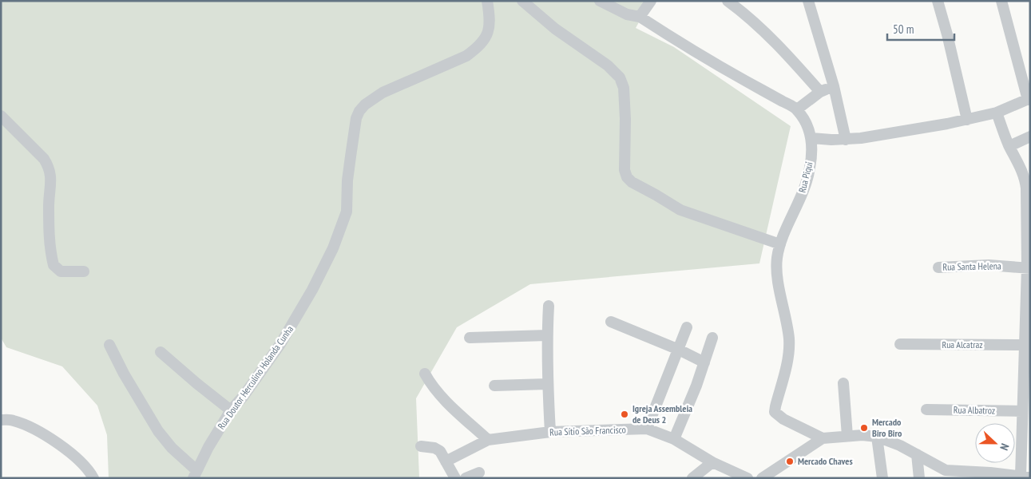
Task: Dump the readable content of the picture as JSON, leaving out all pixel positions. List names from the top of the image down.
{
  "streets": {
    "street": [
      "Rua Piqui",
      "Rua Santa Helena",
      "Rua Alcatraz",
      "Rua Doutor Herculino Holanda Cunha",
      "Rua Albatroz",
      "Rua Sítio São Francisco"
    ]
  },
  "places": ["Igreja Assembleia de Deus 2", "Mercado Biro Biro", "Mercado Chaves"],
  "scale_bar": "50 m",
  "north": "right"
}
